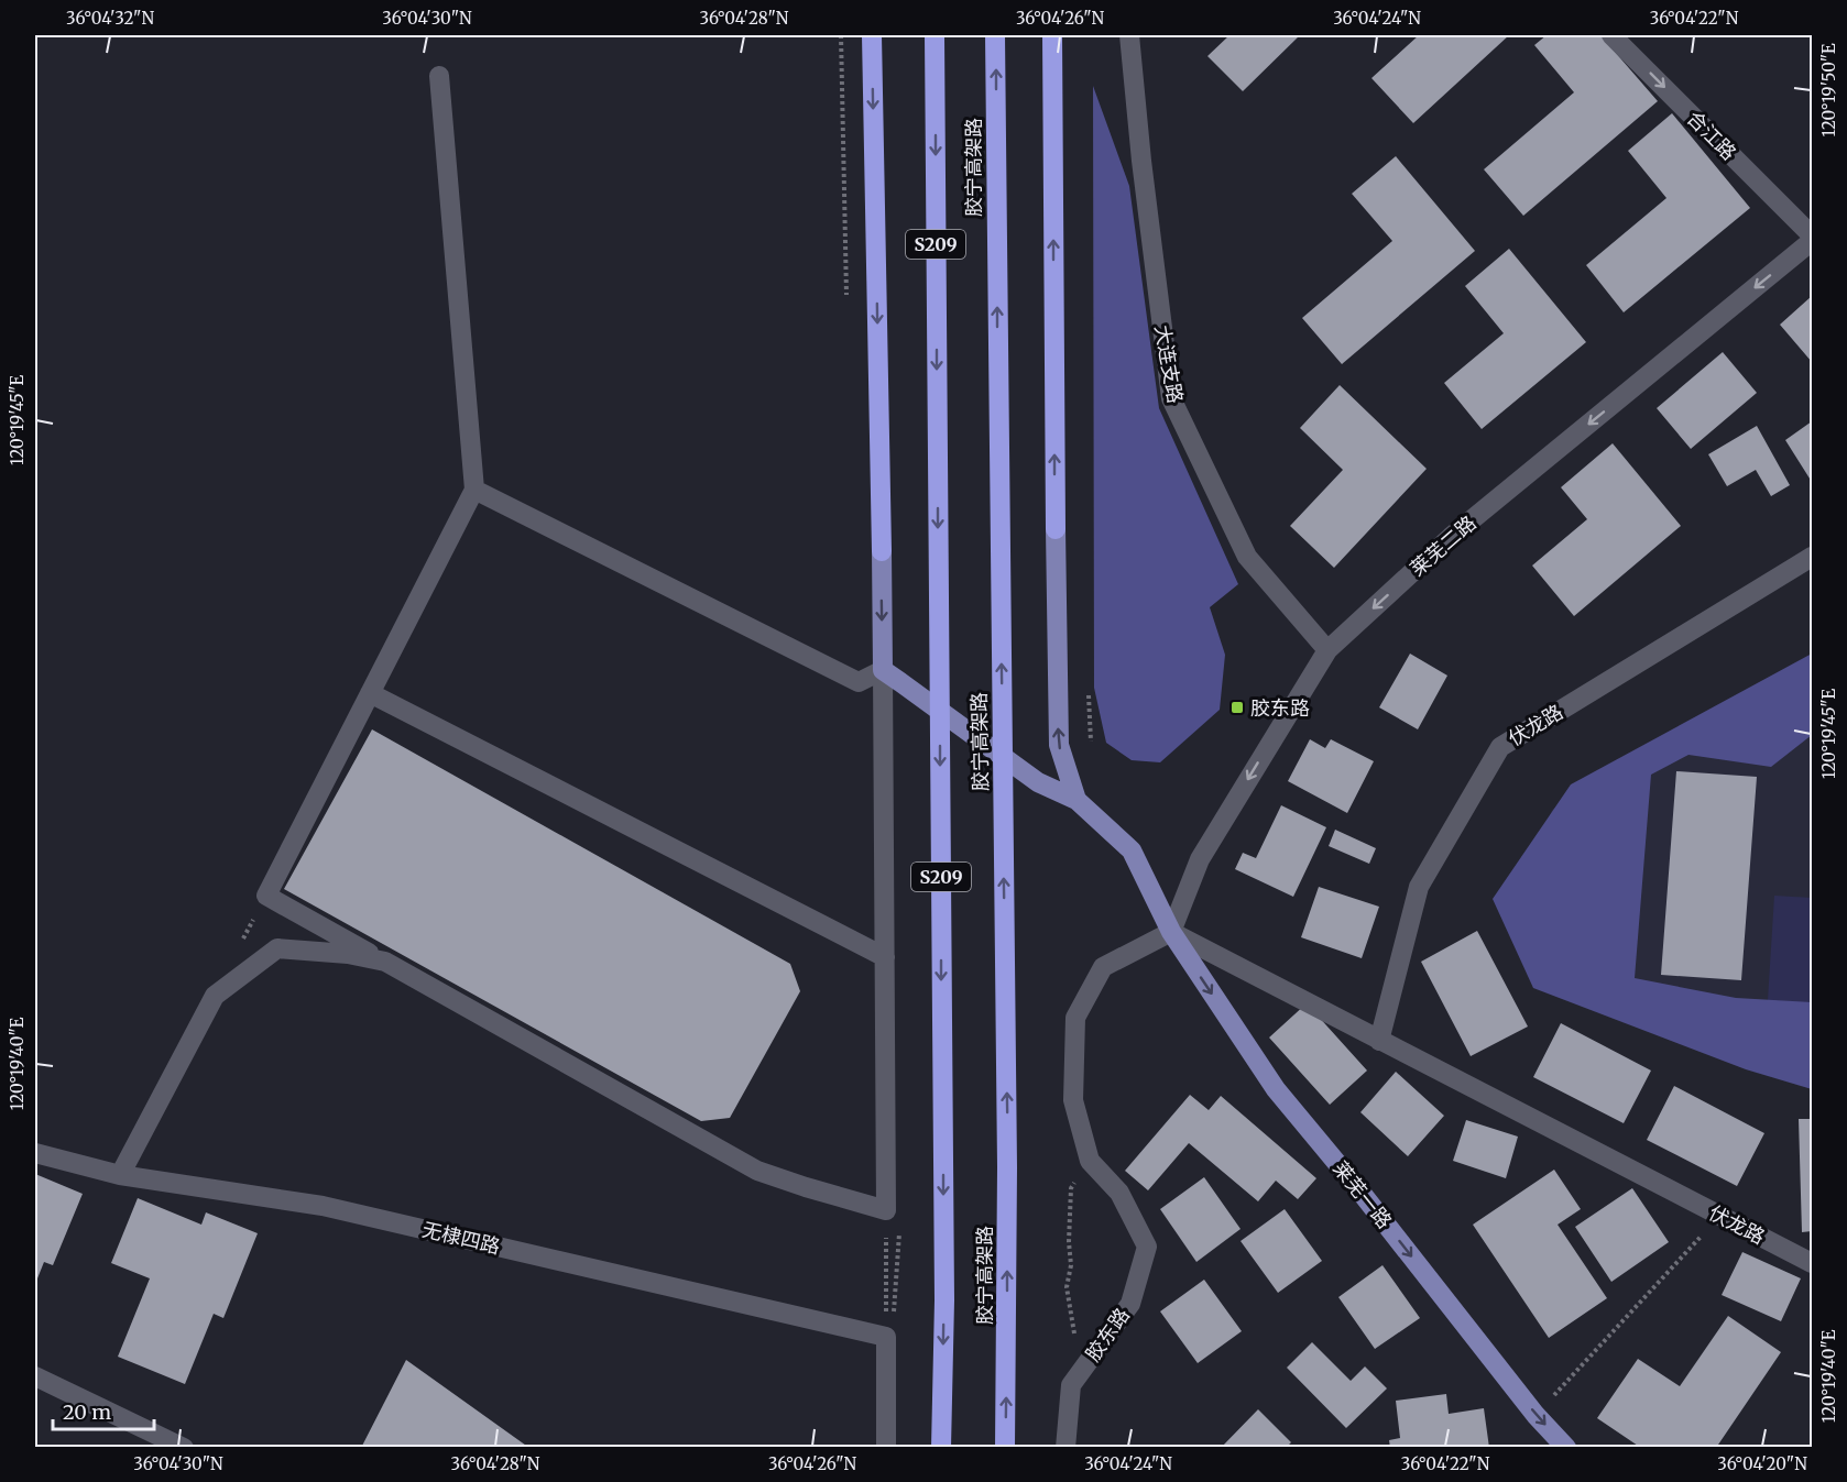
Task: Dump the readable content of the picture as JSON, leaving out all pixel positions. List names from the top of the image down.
{
  "streets": {
    "highway": ["胶宁高架路", "S209"],
    "main road": ["莱芜一路"],
    "street": [
      "合江路",
      "大连支路",
      "莱芜二路",
      "伏龙路",
      "无棣四路",
      "胶东路"
    ]
  },
  "crossings": [
    ["大连支路", "莱芜二路"],
    ["莱芜二路", "伏龙路"],
    ["莱芜二路", "莱芜一路"],
    ["莱芜二路", "胶东路"],
    ["伏龙路", "莱芜一路"],
    ["伏龙路", "胶东路"],
    ["莱芜一路", "胶东路"]
  ],
  "one_way": ["合江路", "莱芜二路", "莱芜一路"],
  "places": {
    "transit": ["胶东路"]
  },
  "scale_bar": "20 m",
  "coordinates": [
    "36°04'32\"N",
    "36°04'30\"N",
    "36°04'28\"N",
    "36°04'26\"N",
    "36°04'24\"N",
    "36°04'22\"N",
    "120°19'50\"E",
    "120°19'45\"E",
    "120°19'40\"E",
    "36°04'20\"N"
  ]
}
